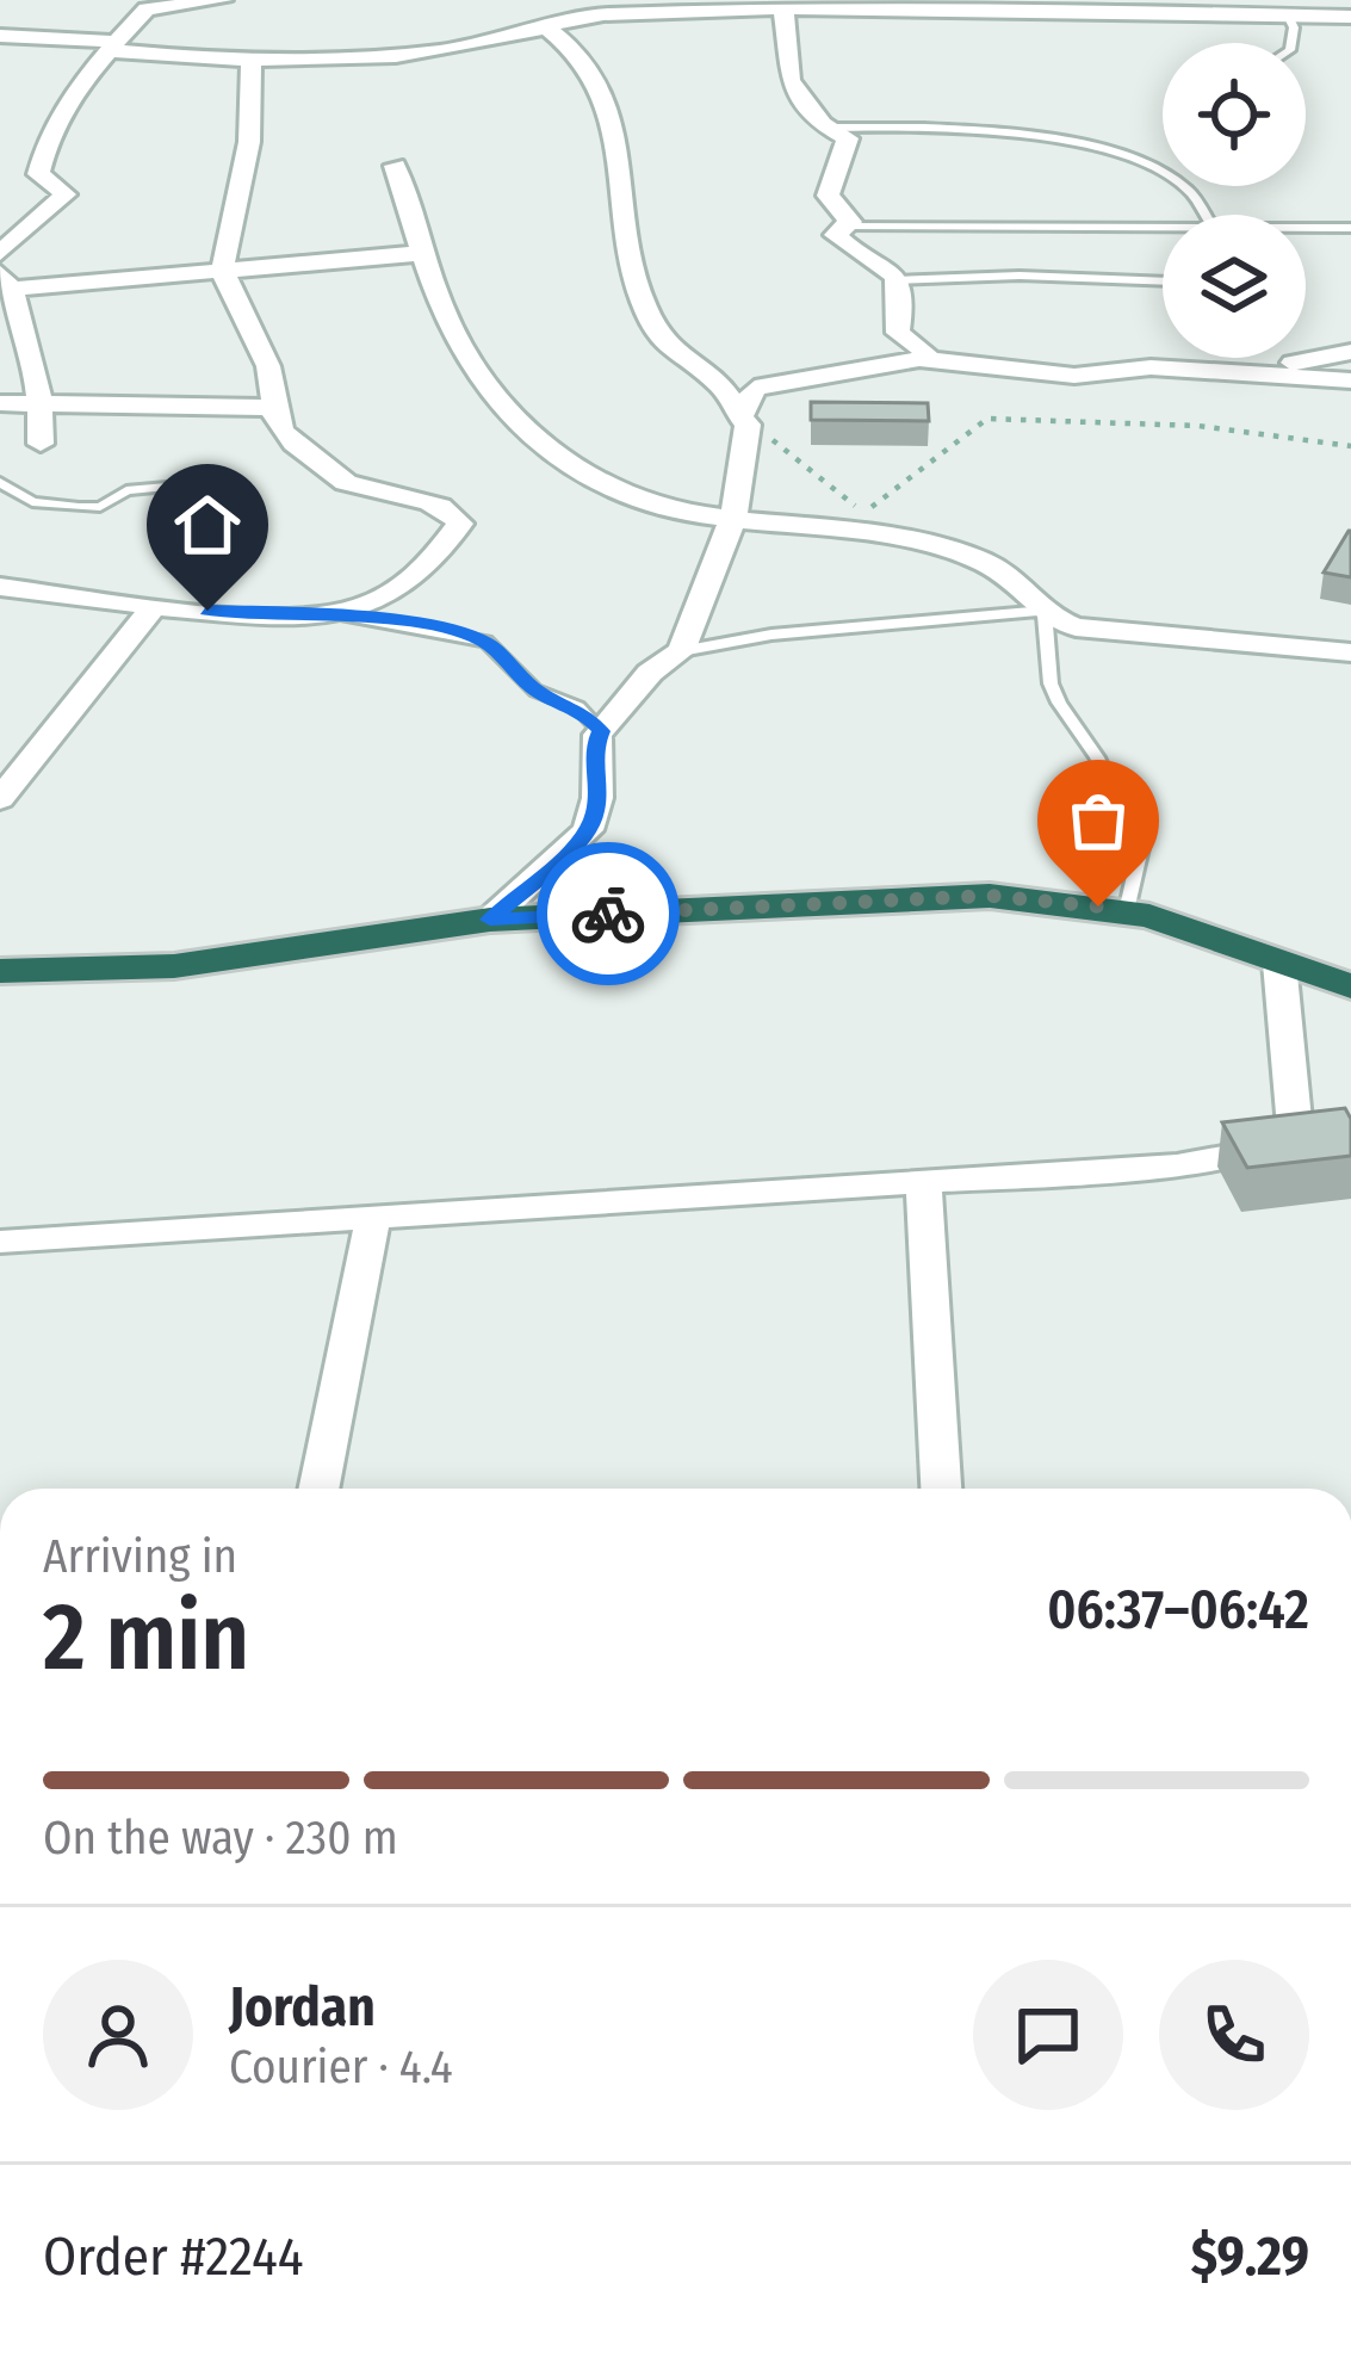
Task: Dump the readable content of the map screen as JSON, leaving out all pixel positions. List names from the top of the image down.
{
  "page": {
    "heading": ["2 min", "Arriving in", "06:37–06:42"],
    "panel": [
      "Jordan",
      "Courier · 4.4",
      "Order #2244",
      "$9.29"
    ],
    "bar": "On the way · 230 m"
  }
}
